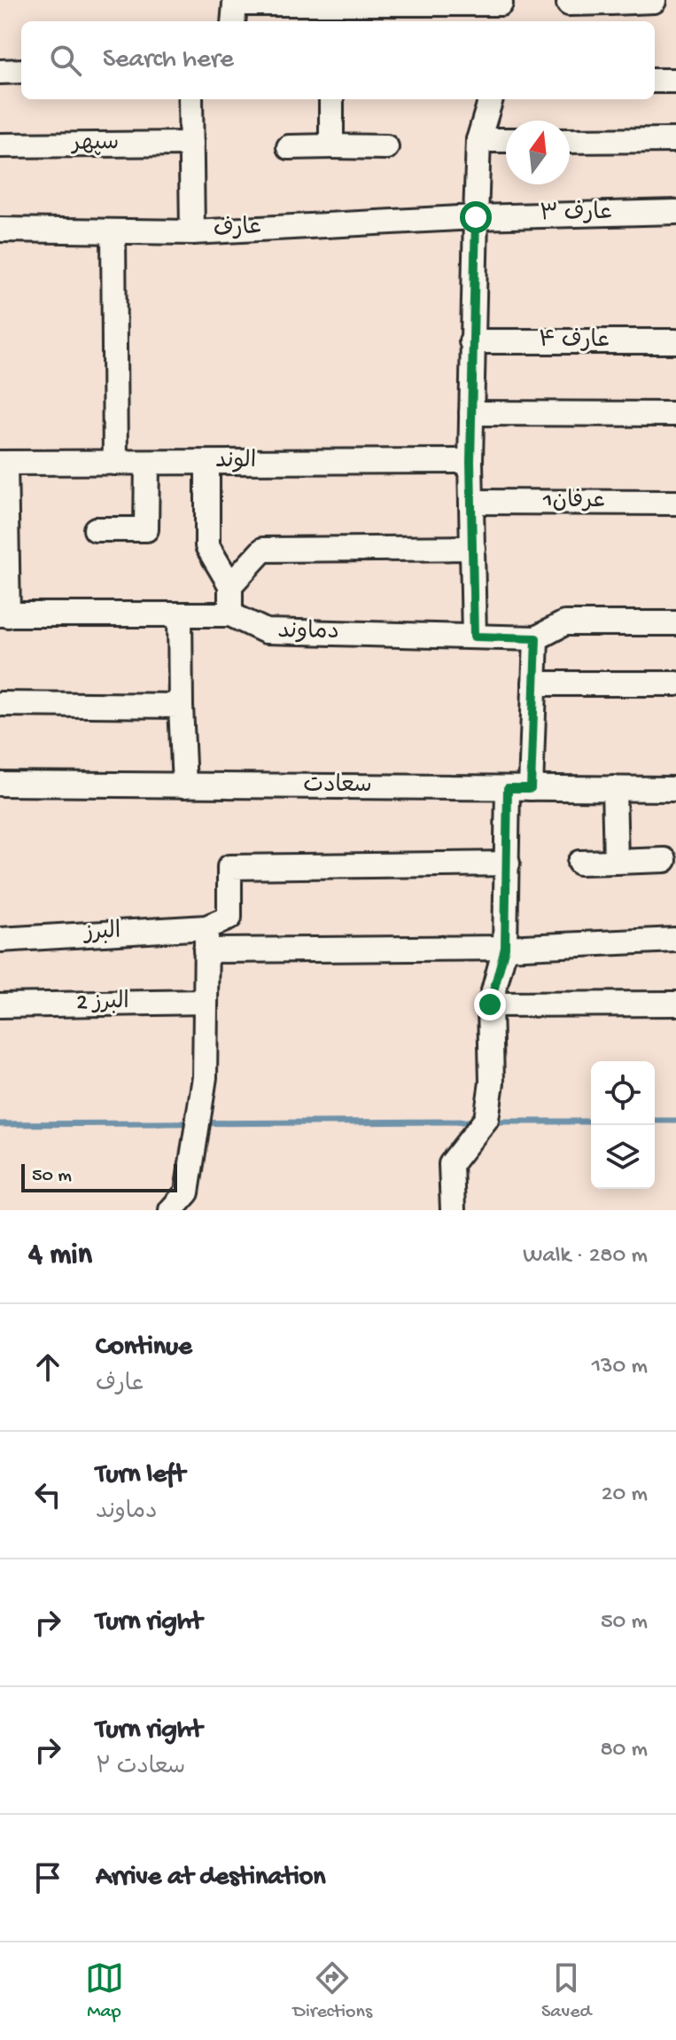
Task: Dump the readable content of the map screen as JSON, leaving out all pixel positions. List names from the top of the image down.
{
  "streets": {
    "street": [
      "سپهر",
      "عارف ۳",
      "عارف",
      "عارف ۴",
      "الوند",
      "عرفان1",
      "دماوند",
      "سعادت",
      "البرز",
      "البرز 2"
    ]
  },
  "crossings": [
    ["عارف ۳", "عارف"]
  ],
  "scale_bar": "50 m",
  "north": "top",
  "page": {
    "search": "Search here",
    "scale": "50 m",
    "heading": ["4 min", "Walk · 280 m"],
    "list": [
      ["Continue", "عارف", "130 m"],
      ["Turn left", "دماوند", "20 m"],
      ["Turn right", "50 m"],
      ["Turn right", "سعادت ۲", "80 m"],
      "Arrive at destination"
    ],
    "nav": ["Map", "Directions", "Saved"]
  }
}
